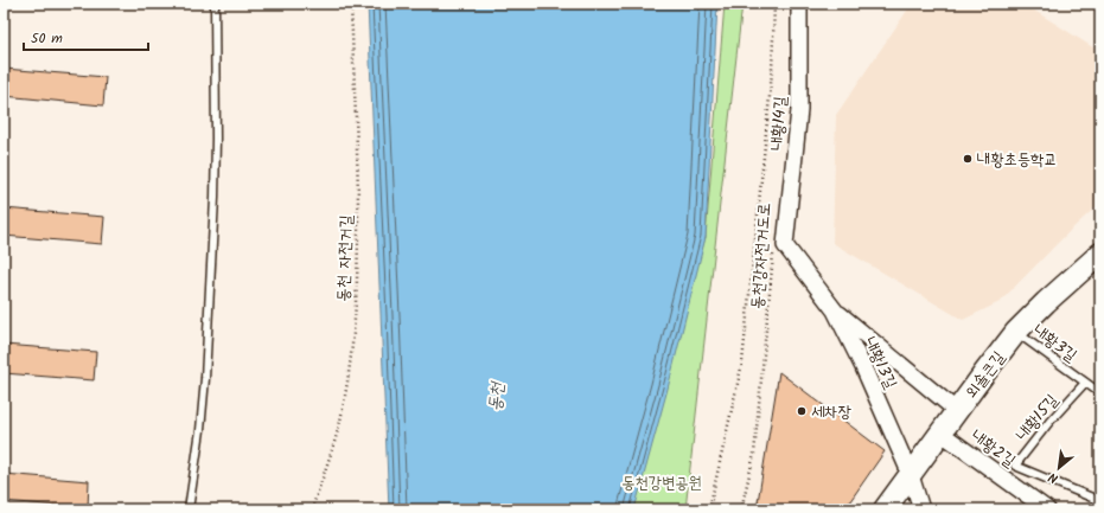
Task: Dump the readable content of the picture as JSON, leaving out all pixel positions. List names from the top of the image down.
{
  "streets": {
    "street": [
      "내황14길",
      "내황13길",
      "외솔큰길",
      "내황2길"
    ],
    "lane": ["내황3길", "내황15길"],
    "path": ["동천강자전거도로", "동천 자전거길"]
  },
  "crossings": [
    ["내황14길", "동천강자전거도로"],
    ["내황14길", "내황13길"],
    ["동천강자전거도로", "내황13길"],
    ["내황3길", "외솔큰길"],
    ["내황3길", "내황15길"],
    ["내황13길", "외솔큰길"],
    ["외솔큰길", "내황2길"]
  ],
  "water": ["동천"],
  "parks": ["동천강변공원"],
  "places": ["내황초등학교", "세차장"],
  "scale_bar": "50 m",
  "north": "bottom left"
}
